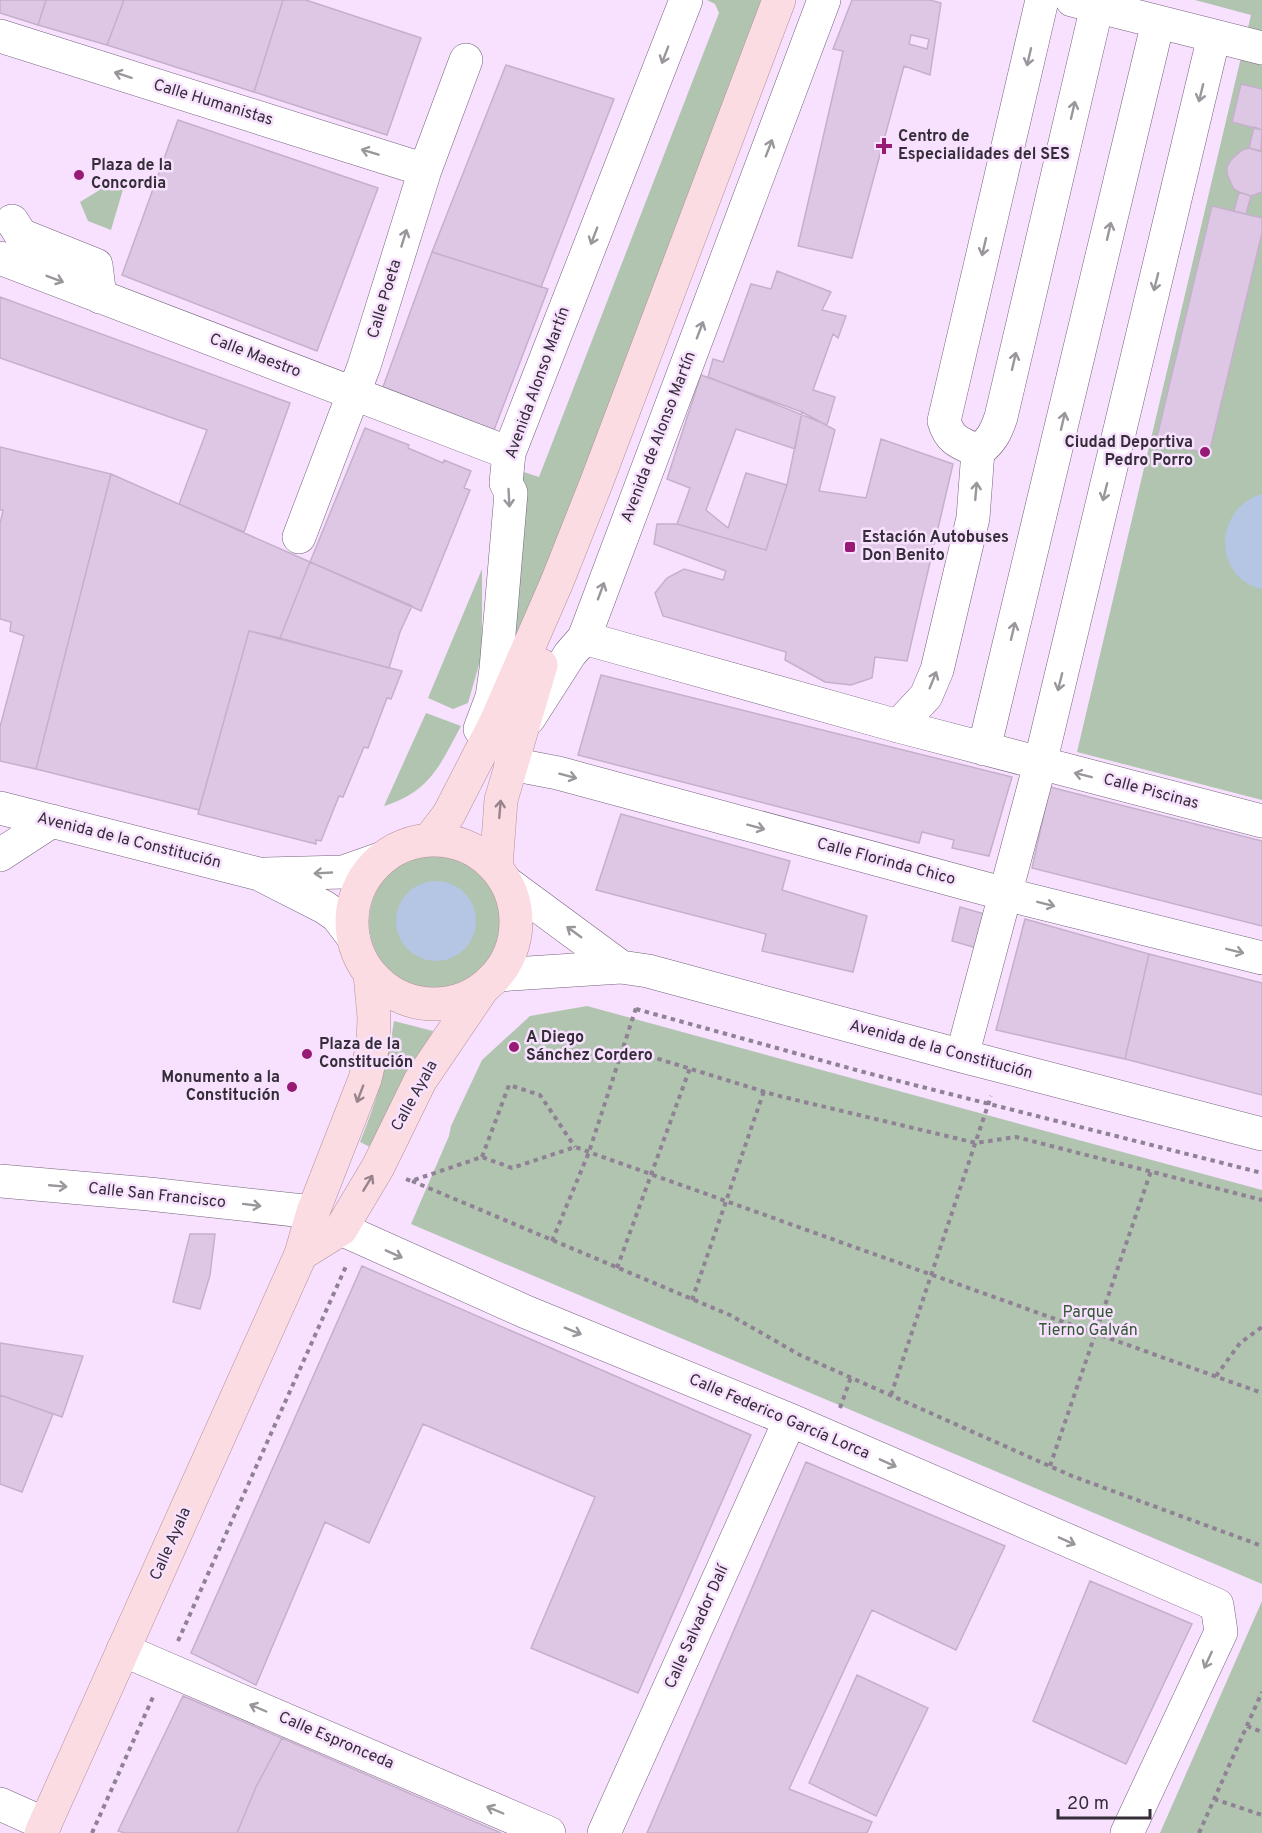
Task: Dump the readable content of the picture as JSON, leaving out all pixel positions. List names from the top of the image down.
{
  "streets": {
    "main road": ["Avenida de Alonso Martín", "Calle Ayala"],
    "street": [
      "Calle Humanistas",
      "Calle Poeta",
      "Calle Maestro",
      "Avenida Alonso Martín",
      "Calle Piscinas",
      "Avenida de la Constitución",
      "Calle Florinda Chico",
      "Calle San Francisco",
      "Calle Federico García Lorca",
      "Calle Salvador Dalí",
      "Calle Espronceda"
    ]
  },
  "crossings": [
    ["Calle Humanistas", "Calle Poeta"],
    ["Calle Poeta", "Calle Maestro"],
    ["Calle Maestro", "Avenida Alonso Martín"],
    ["Avenida Alonso Martín", "Avenida de Alonso Martín"],
    ["Avenida Alonso Martín", "Avenida de la Constitución"],
    ["Avenida Alonso Martín", "Calle Ayala"],
    ["Avenida de Alonso Martín", "Calle Piscinas"],
    ["Avenida de Alonso Martín", "Avenida de la Constitución"],
    ["Avenida de Alonso Martín", "Calle Florinda Chico"],
    ["Avenida de Alonso Martín", "Calle Ayala"],
    ["Avenida de la Constitución", "Calle Ayala"],
    ["Calle Ayala", "Calle San Francisco"],
    ["Calle Ayala", "Calle Federico García Lorca"],
    ["Calle Ayala", "Calle Espronceda"],
    ["Calle Federico García Lorca", "Calle Salvador Dalí"]
  ],
  "one_way": [
    "Calle Humanistas",
    "Calle Poeta",
    "Avenida Alonso Martín",
    "Calle San Francisco",
    "Calle Federico García Lorca",
    "Calle Espronceda"
  ],
  "parks": ["Parque Tierno Galván"],
  "places": {
    "health": ["Centro de Especialidades del SES"],
    "other": [
      "Plaza de la Concordia",
      "Ciudad Deportiva Pedro Porro",
      "A Diego Sánchez Cordero",
      "Plaza de la Constitución",
      "Monumento a la Constitución"
    ],
    "transit": ["Estación Autobuses Don Benito"]
  },
  "scale_bar": "20 m"
}
